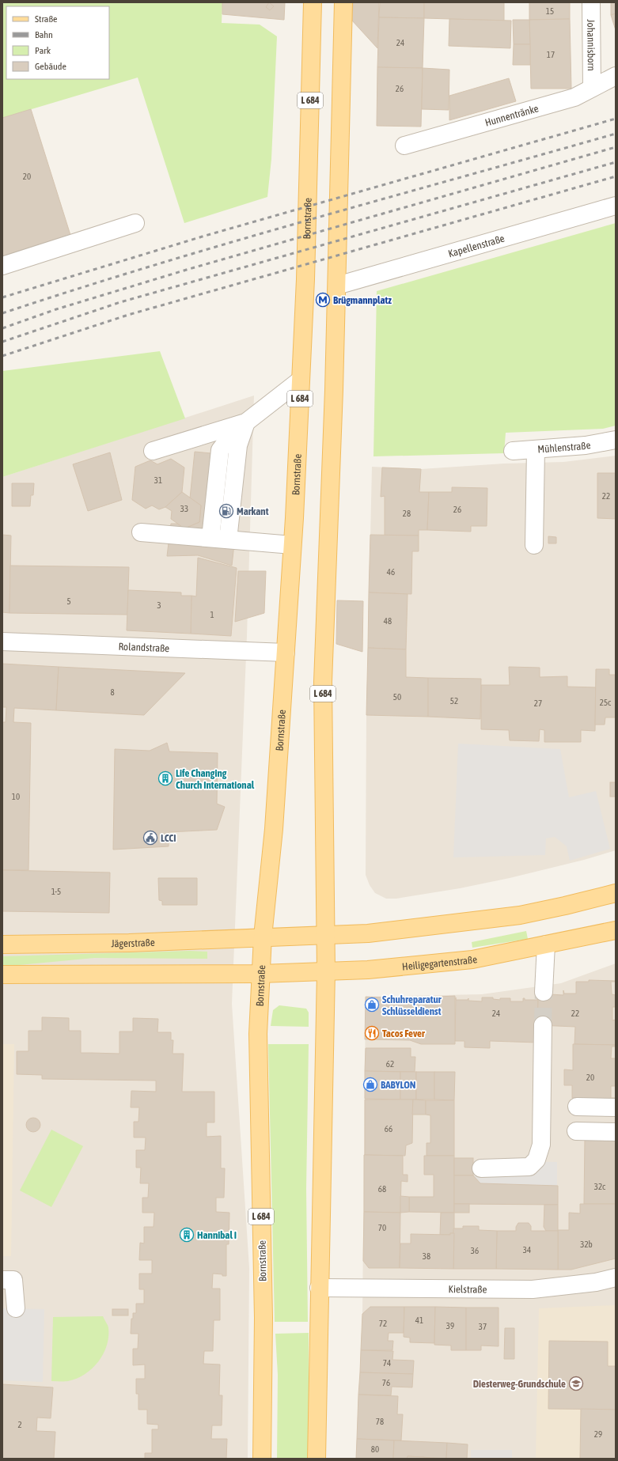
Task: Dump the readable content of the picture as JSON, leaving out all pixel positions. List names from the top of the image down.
{
  "streets": {
    "main road": [
      "L 684",
      "Bornstraße",
      "Jägerstraße",
      "Heiligegartenstraße"
    ],
    "street": [
      "Johannisborn",
      "Hunnentränke",
      "Kapellenstraße",
      "Mühlenstraße",
      "Rolandstraße",
      "Kielstraße"
    ]
  },
  "crossings": [
    ["Johannisborn", "Hunnentränke"],
    ["L 684", "Kapellenstraße"],
    ["L 684", "Heiligegartenstraße"],
    ["L 684", "Kielstraße"],
    ["Bornstraße", "Rolandstraße"],
    ["Bornstraße", "Jägerstraße"],
    ["Bornstraße", "Heiligegartenstraße"]
  ],
  "places": {
    "metro station": ["Brügmannplatz"],
    "fuel station": ["Markant"],
    "building": ["Life Changing Church International", "Hannibal I"],
    "public building": ["LCCI"],
    "shop": ["Schuhreparatur Schlüsseldienst", "BABYLON"],
    "restaurant": ["Tacos Fever"],
    "school or university": ["Diesterweg-Grundschule"]
  },
  "house_numbers": [
    "15",
    "24",
    "17",
    "26",
    "20",
    "31",
    "22",
    "33",
    "26",
    "28",
    "46",
    "5",
    "3",
    "1",
    "48",
    "8",
    "50",
    "52",
    "25c",
    "27",
    "10",
    "1-5",
    "24",
    "22",
    "62",
    "20",
    "66",
    "32c",
    "68",
    "70",
    "32b",
    "34",
    "36",
    "38",
    "41",
    "72",
    "39",
    "37",
    "74",
    "76",
    "78",
    "2",
    "29",
    "80"
  ],
  "legend": [
    "Straße",
    "Bahn",
    "Park",
    "Gebäude"
  ]
}
